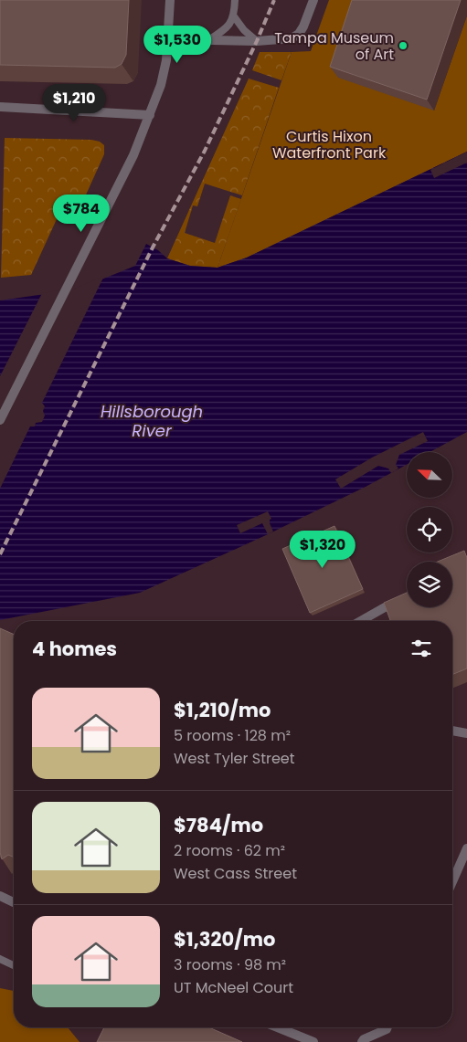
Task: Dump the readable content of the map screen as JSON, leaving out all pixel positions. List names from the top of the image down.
{
  "water": ["Hillsborough River"],
  "parks": ["Curtis Hixon Waterfront Park"],
  "places": ["Tampa Museum of Art"],
  "north": "top left",
  "page": {
    "price": [
      "$1,530",
      "$1,210",
      "$784",
      "$1,320"
    ],
    "heading": "4 homes",
    "list": [
      {
        "name": "$1,210/mo",
        "note": "5 rooms · 128 m² · West Tyler Street"
      },
      {
        "name": "$784/mo",
        "note": "2 rooms · 62 m² · West Cass Street"
      },
      {
        "name": "$1,320/mo",
        "note": "3 rooms · 98 m² · UT McNeel Court"
      }
    ]
  }
}
